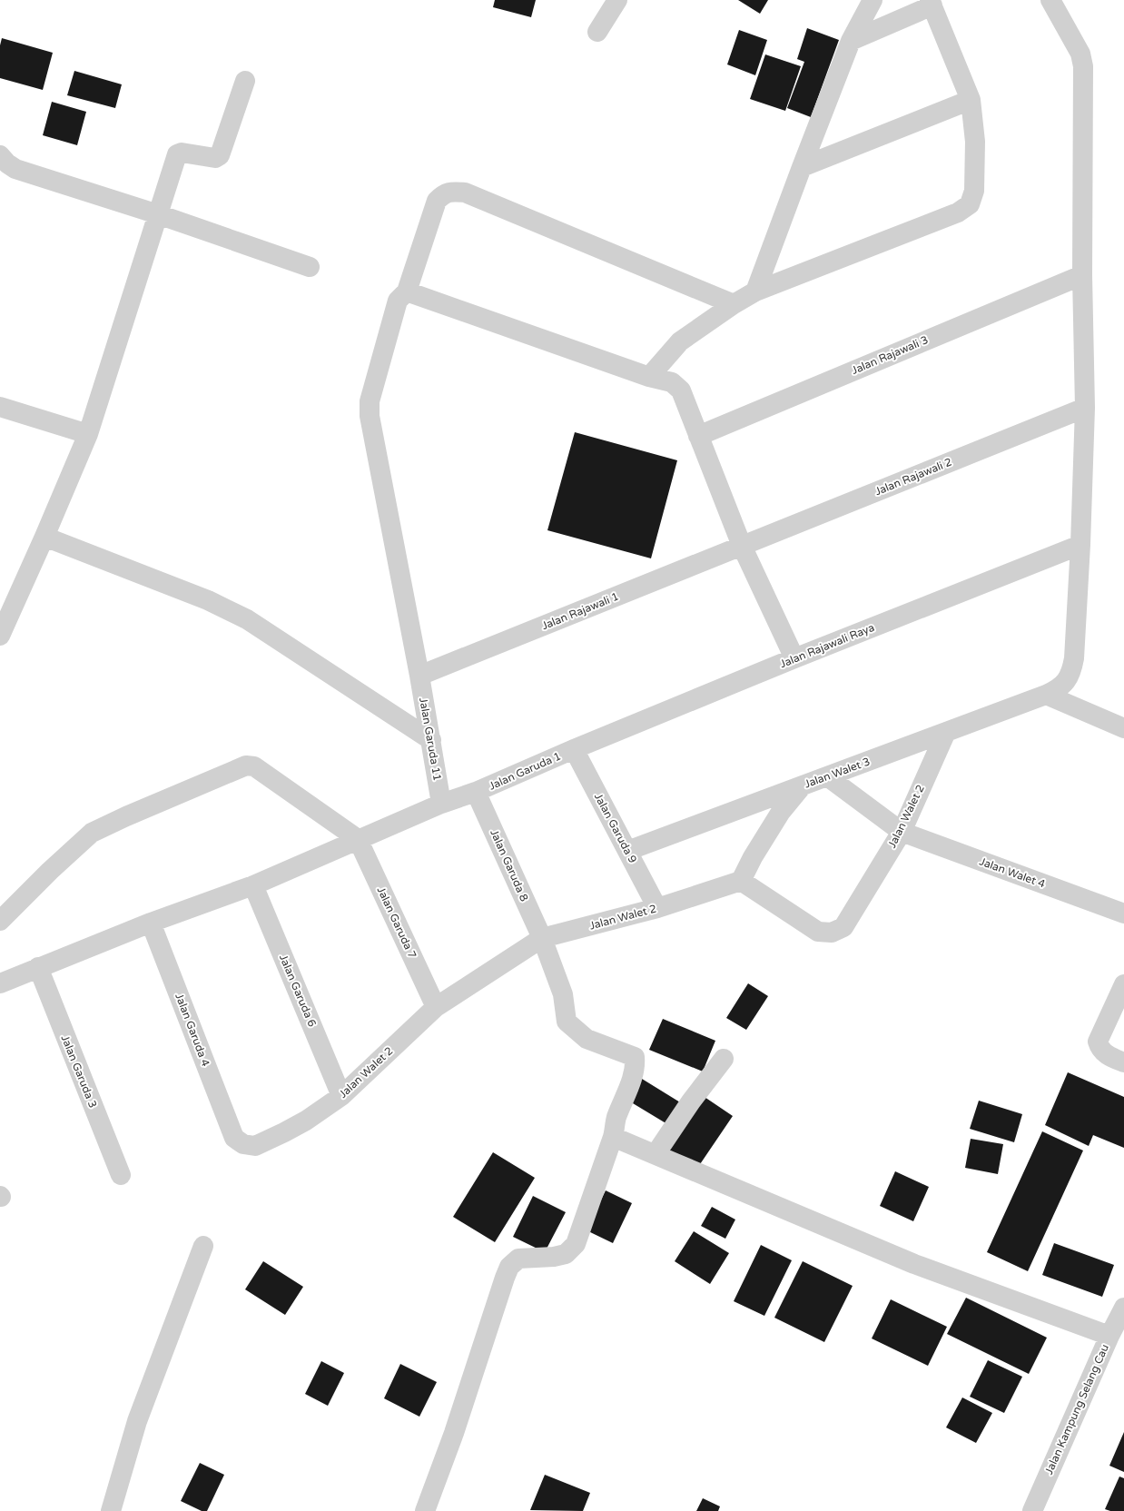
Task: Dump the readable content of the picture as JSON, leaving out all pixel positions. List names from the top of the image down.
{
  "streets": {
    "street": [
      "Jalan Rajawali 3",
      "Jalan Rajawali 2",
      "Jalan Rajawali 1",
      "Jalan Rajawali Raya",
      "Jalan Garuda 11",
      "Jalan Garuda 1",
      "Jalan Walet 3",
      "Jalan Walet 2",
      "Jalan Garuda 9",
      "Jalan Garuda 8",
      "Jalan Walet 4",
      "Jalan Garuda 7",
      "Jalan Garuda 6",
      "Jalan Garuda 4",
      "Jalan Garuda 3",
      "Jalan Kampung Selang Cau"
    ]
  },
  "crossings": [
    ["Jalan Rajawali 3", "Jalan Walet 3"],
    ["Jalan Rajawali 2", "Jalan Rajawali 1"],
    ["Jalan Rajawali 2", "Jalan Walet 3"],
    ["Jalan Rajawali 1", "Jalan Garuda 11"],
    ["Jalan Rajawali Raya", "Jalan Garuda 1"],
    ["Jalan Rajawali Raya", "Jalan Walet 3"],
    ["Jalan Rajawali Raya", "Jalan Garuda 9"],
    ["Jalan Garuda 11", "Jalan Garuda 1"],
    ["Jalan Garuda 1", "Jalan Garuda 9"],
    ["Jalan Garuda 1", "Jalan Garuda 8"],
    ["Jalan Garuda 1", "Jalan Garuda 7"],
    ["Jalan Garuda 1", "Jalan Garuda 6"],
    ["Jalan Garuda 1", "Jalan Garuda 4"],
    ["Jalan Garuda 1", "Jalan Garuda 3"],
    ["Jalan Walet 3", "Jalan Walet 2"],
    ["Jalan Walet 3", "Jalan Garuda 9"],
    ["Jalan Walet 3", "Jalan Walet 4"],
    ["Jalan Walet 2", "Jalan Garuda 9"],
    ["Jalan Walet 2", "Jalan Garuda 8"],
    ["Jalan Walet 2", "Jalan Walet 4"],
    ["Jalan Walet 2", "Jalan Garuda 7"],
    ["Jalan Walet 2", "Jalan Garuda 6"],
    ["Jalan Walet 2", "Jalan Garuda 4"]
  ]
}
